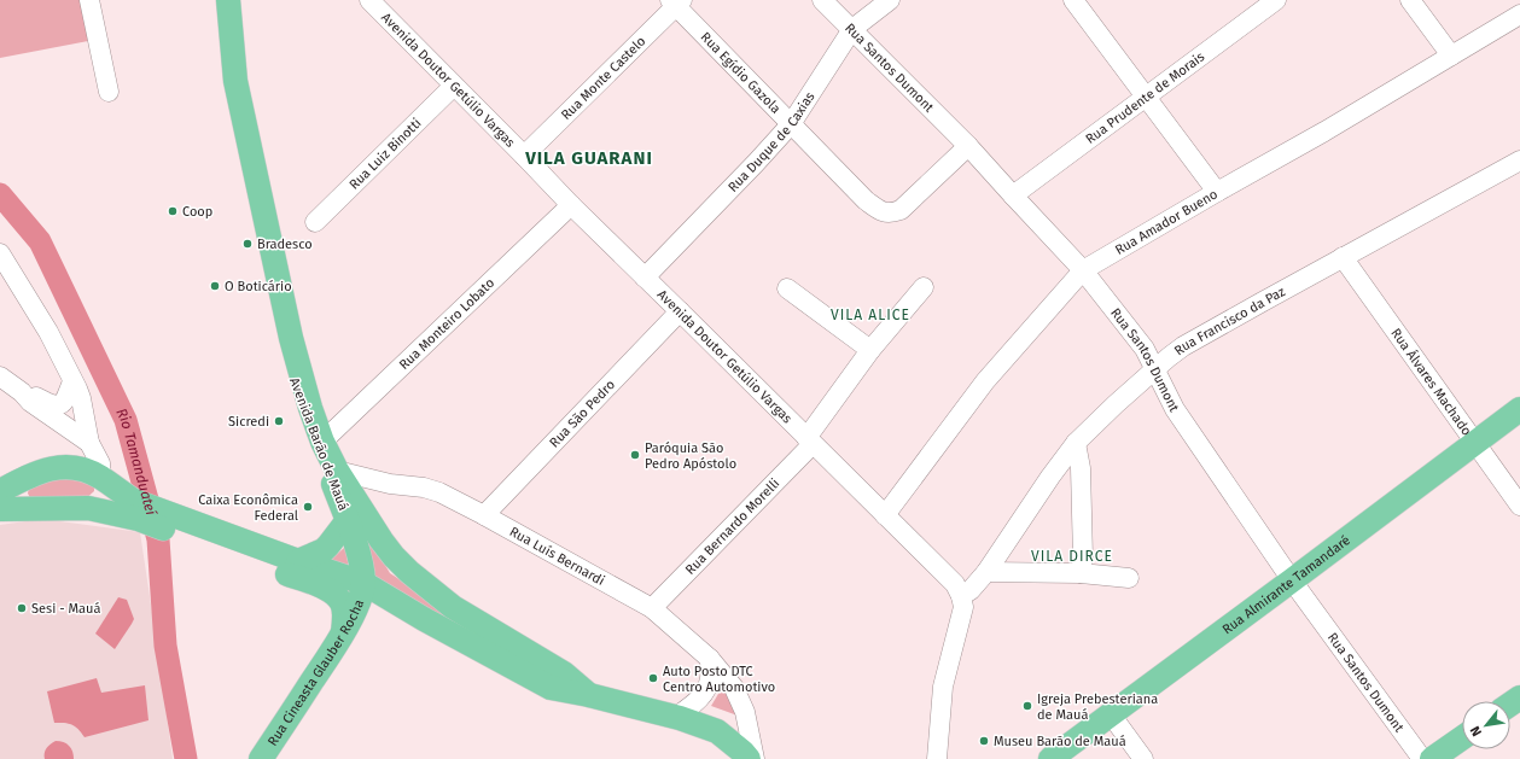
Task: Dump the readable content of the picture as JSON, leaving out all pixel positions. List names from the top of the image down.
{
  "streets": {
    "main road": ["Avenida Barão de Mauá", "Rua Almirante Tamandaré", "Rua Cineasta Glauber Rocha"],
    "street": [
      "Rua Santos Dumont",
      "Rua Egídio Gazola",
      "Rua Monte Castelo",
      "Avenida Doutor Getúlio Vargas",
      "Rua Prudente de Morais",
      "Rua Duque de Caxias",
      "Rua Luiz Binotti",
      "Rua Amador Bueno",
      "Rua Francisco da Paz",
      "Rua Monteiro Lobato",
      "Rua Álvares Machado",
      "Rua São Pedro",
      "Rua Bernardo Morelli",
      "Rua Luís Bernardi"
    ]
  },
  "crossings": [
    ["Rua Santos Dumont", "Rua Egídio Gazola"],
    ["Rua Santos Dumont", "Rua Prudente de Morais"],
    ["Rua Santos Dumont", "Rua Duque de Caxias"],
    ["Rua Santos Dumont", "Rua Amador Bueno"],
    ["Rua Santos Dumont", "Rua Francisco da Paz"],
    ["Rua Santos Dumont", "Rua Almirante Tamandaré"],
    ["Rua Egídio Gazola", "Rua Monte Castelo"],
    ["Rua Egídio Gazola", "Rua Duque de Caxias"],
    ["Rua Monte Castelo", "Avenida Doutor Getúlio Vargas"],
    ["Avenida Doutor Getúlio Vargas", "Rua Duque de Caxias"],
    ["Avenida Doutor Getúlio Vargas", "Rua Luiz Binotti"],
    ["Avenida Doutor Getúlio Vargas", "Rua Amador Bueno"],
    ["Avenida Doutor Getúlio Vargas", "Rua Francisco da Paz"],
    ["Avenida Doutor Getúlio Vargas", "Rua Monteiro Lobato"],
    ["Avenida Doutor Getúlio Vargas", "Rua São Pedro"],
    ["Avenida Doutor Getúlio Vargas", "Rua Bernardo Morelli"],
    ["Rua Francisco da Paz", "Rua Álvares Machado"],
    ["Rua Monteiro Lobato", "Avenida Barão de Mauá"],
    ["Rua Álvares Machado", "Rua Almirante Tamandaré"],
    ["Rua São Pedro", "Rua Luís Bernardi"],
    ["Avenida Barão de Mauá", "Rua Luís Bernardi"],
    ["Avenida Barão de Mauá", "Rua Cineasta Glauber Rocha"],
    ["Rua Bernardo Morelli", "Rua Luís Bernardi"]
  ],
  "districts": ["VILA GUARANI", "VILA ALICE", "VILA DIRCE"],
  "water": ["Rio Tamanduateí"],
  "places": [
    "Coop",
    "Bradesco",
    "O Boticário",
    "Sicredi",
    "Paróquia São Pedro Apóstolo",
    "Caixa Econômica Federal",
    "Sesi - Mauá",
    "Auto Posto DTC Centro Automotivo",
    "Igreja Prebesteriana de Mauá",
    "Museu Barão de Mauá"
  ],
  "north": "bottom left"
}
